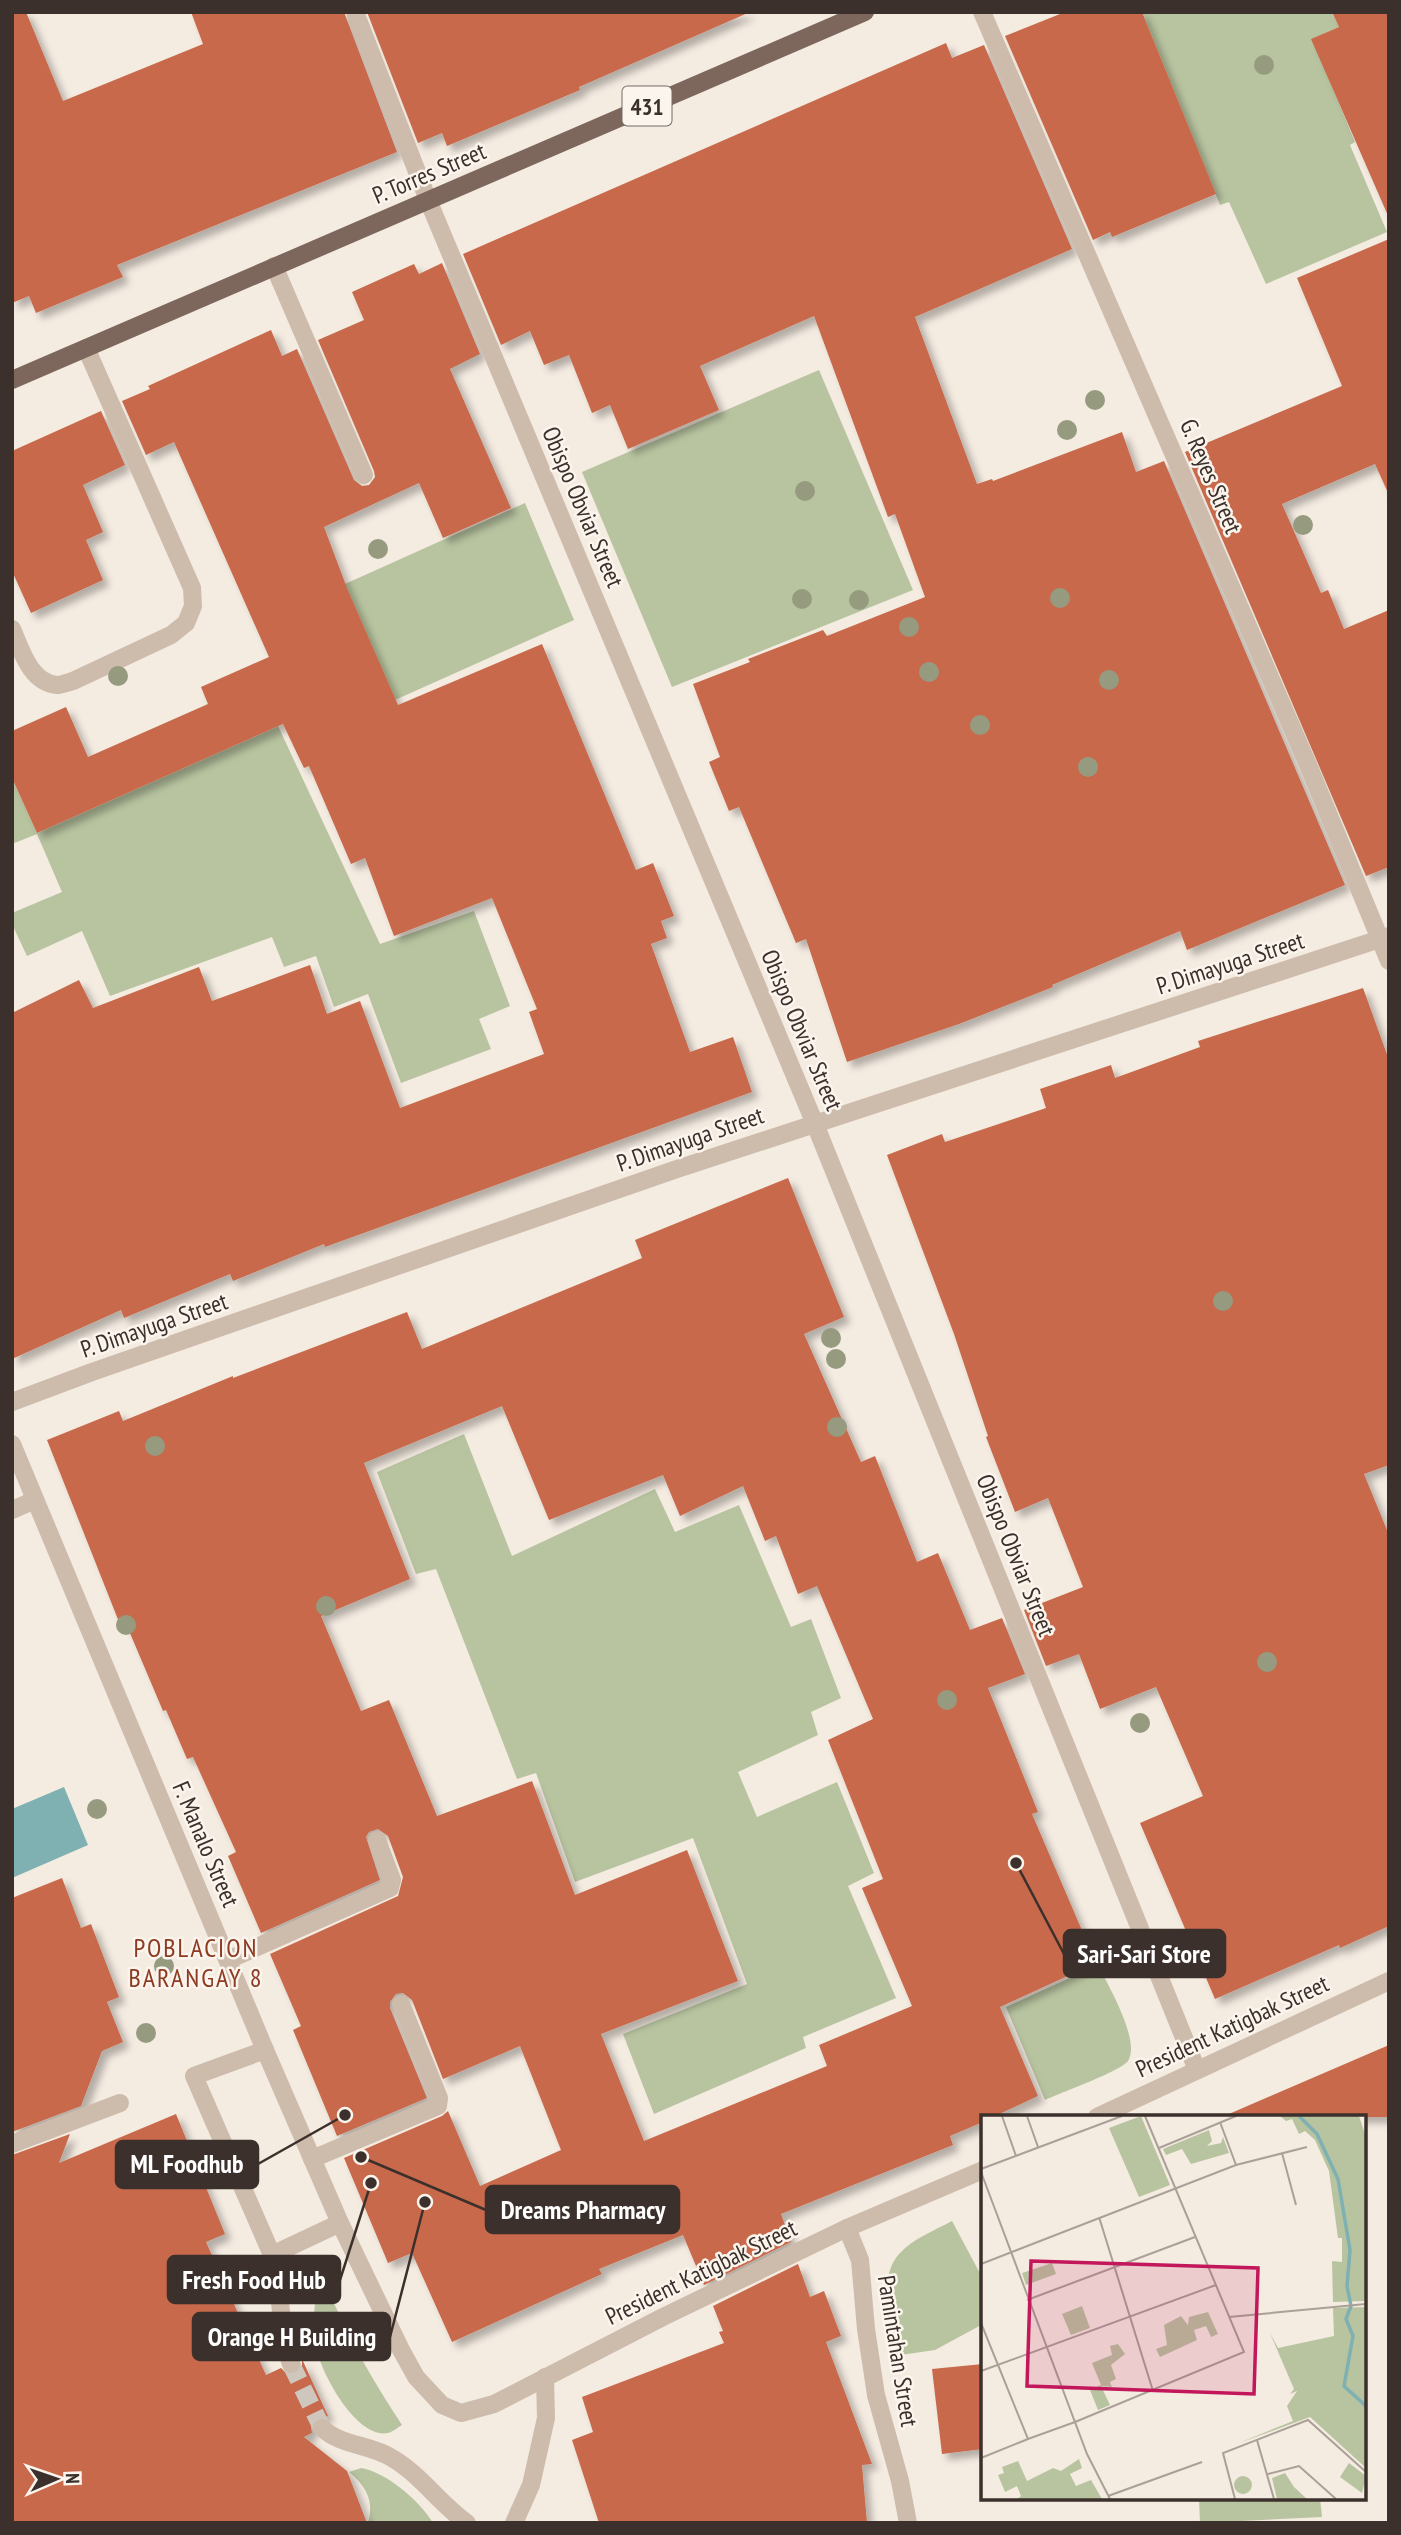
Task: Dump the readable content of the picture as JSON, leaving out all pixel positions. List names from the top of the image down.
{
  "streets": {
    "main road": ["431", "P. Torres Street"],
    "street": [
      "G. Reyes Street",
      "Obispo Obviar Street",
      "P. Dimayuga Street",
      "F. Manalo Street",
      "President Katigbak Street",
      "Pamintahan Street"
    ]
  },
  "crossings": [
    ["P. Torres Street", "Obispo Obviar Street"],
    ["G. Reyes Street", "P. Dimayuga Street"],
    ["Obispo Obviar Street", "P. Dimayuga Street"],
    ["Obispo Obviar Street", "President Katigbak Street"],
    ["F. Manalo Street", "President Katigbak Street"],
    ["President Katigbak Street", "Pamintahan Street"]
  ],
  "districts": ["POBLACION BARANGAY 8"],
  "places": [
    "Sari-Sari Store",
    "ML Foodhub",
    "Dreams Pharmacy",
    "Fresh Food Hub",
    "Orange H Building"
  ],
  "north": "right"
}
